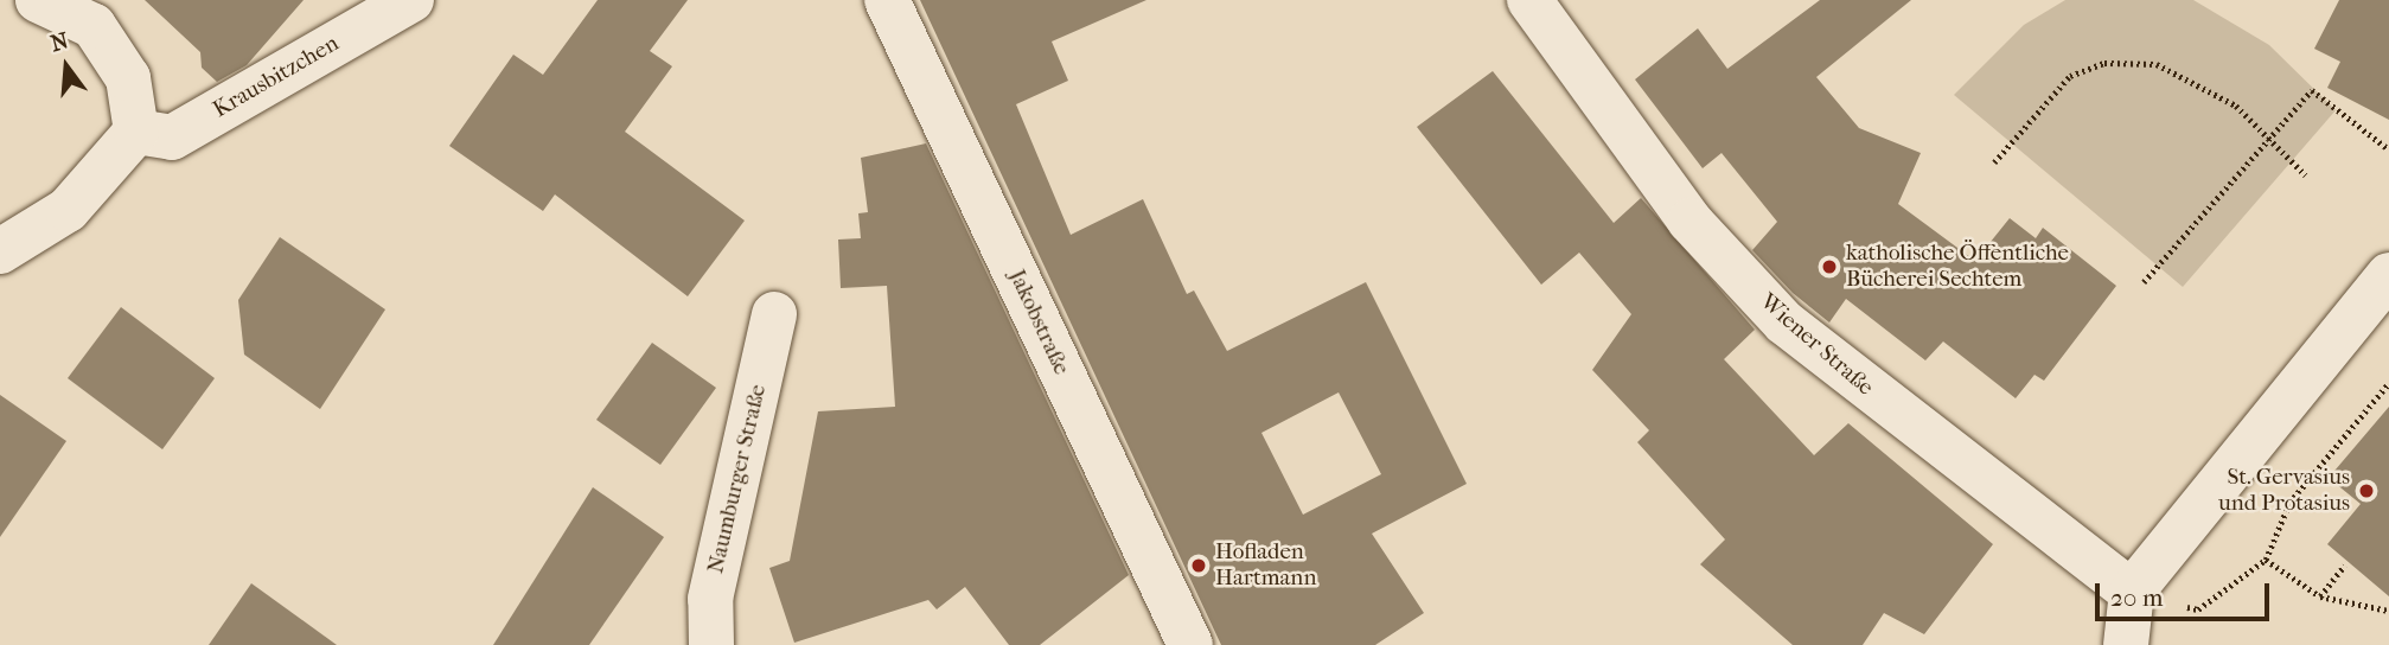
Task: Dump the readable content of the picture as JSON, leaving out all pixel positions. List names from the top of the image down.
{
  "streets": {
    "street": [
      "Krausbitzchen",
      "Jakobstraße",
      "Wiener Straße",
      "Naumburger Straße"
    ]
  },
  "places": ["katholische Öffentliche Bücherei Sechtem", "St. Gervasius und Protasius", "Hofladen Hartmann"],
  "scale_bar": "20 m",
  "north": "top"
}
